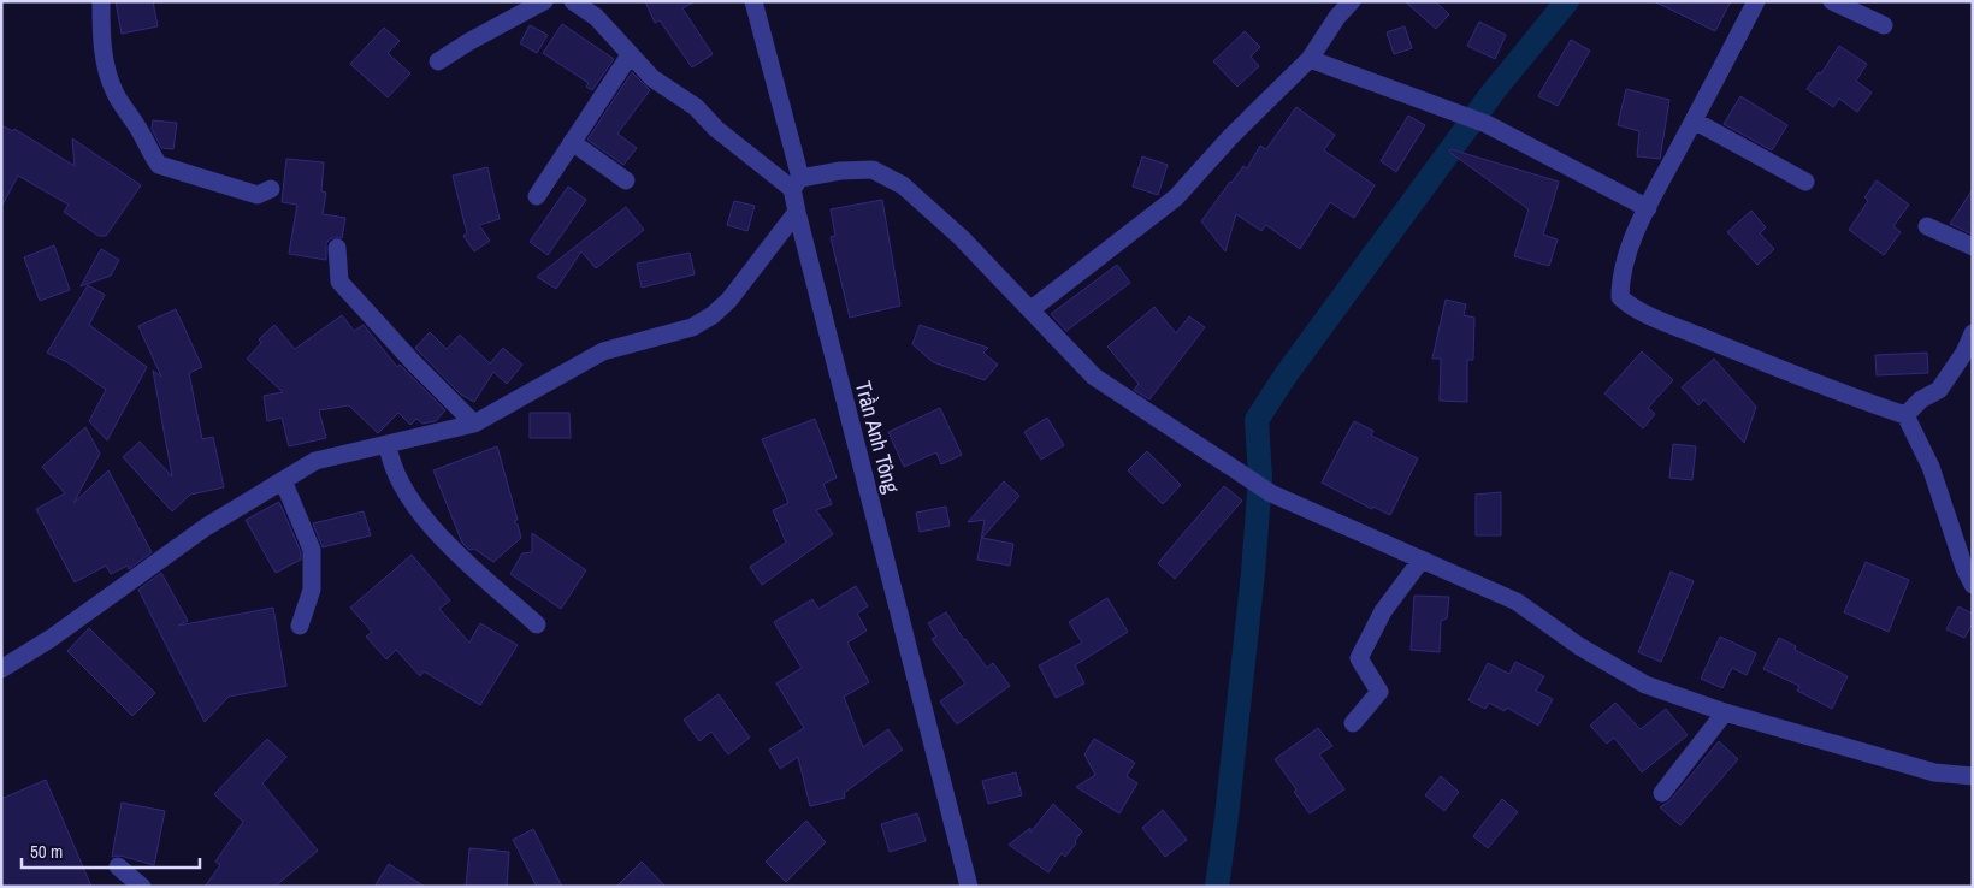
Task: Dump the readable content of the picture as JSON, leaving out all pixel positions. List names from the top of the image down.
{
  "streets": {
    "street": ["Trần Anh Tông"]
  },
  "scale_bar": "50 m"
}
